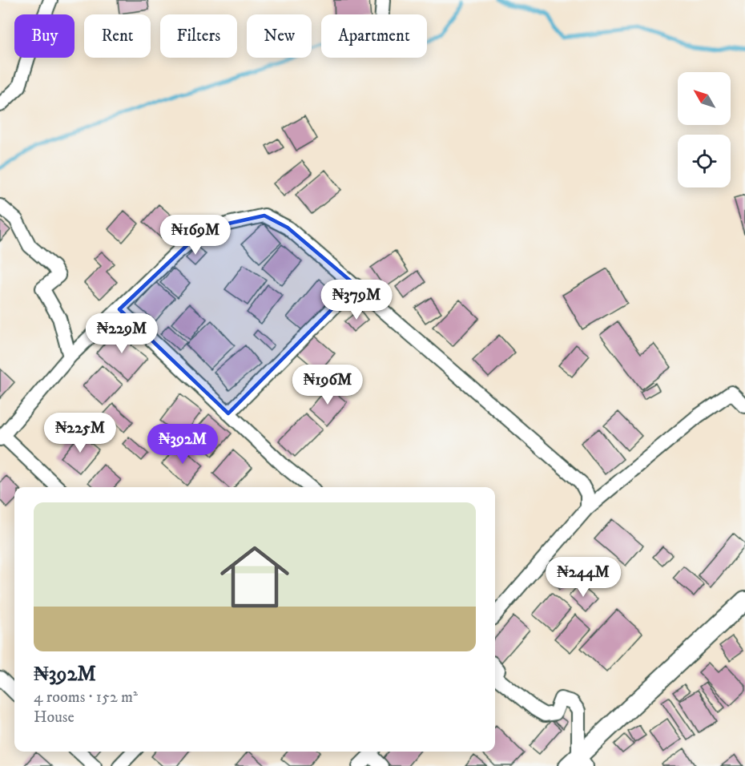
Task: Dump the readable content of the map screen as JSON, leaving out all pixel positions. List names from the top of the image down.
{
  "north": "top left",
  "page": {
    "chip": [
      "Buy",
      "Rent",
      "Filters",
      "New",
      "Apartment"
    ],
    "price": [
      "₦169M",
      "₦379M",
      "₦229M",
      "₦196M",
      "₦225M",
      "₦392M",
      "₦244M"
    ],
    "list": [
      {
        "name": "₦392M",
        "note": "4 rooms · 152 m² · House"
      }
    ]
  }
}
